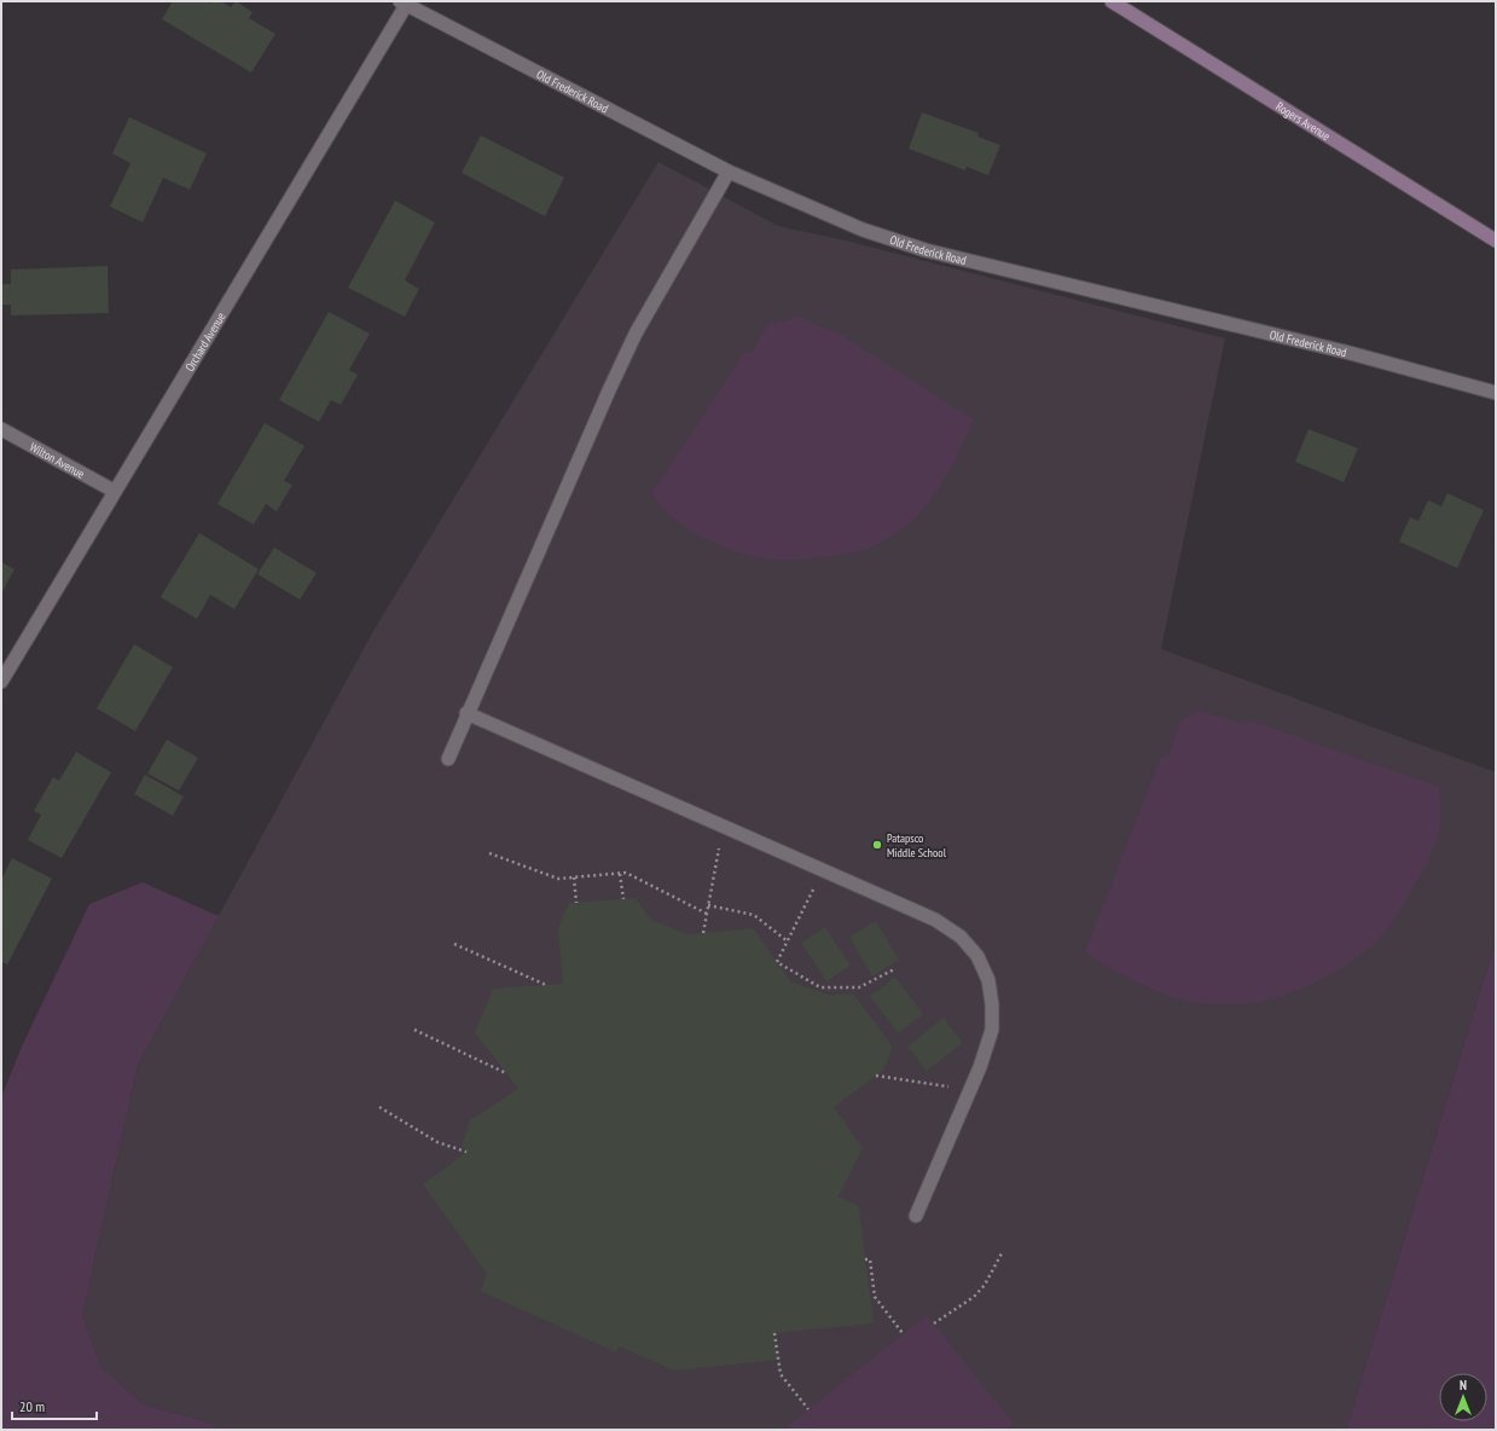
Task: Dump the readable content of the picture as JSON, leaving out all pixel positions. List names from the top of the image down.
{
  "streets": {
    "main road": ["Rogers Avenue"],
    "street": ["Old Frederick Road", "Orchard Avenue", "Wilton Avenue"]
  },
  "crossings": [
    ["Old Frederick Road", "Orchard Avenue"],
    ["Orchard Avenue", "Wilton Avenue"]
  ],
  "places": ["Patapsco Middle School"],
  "scale_bar": "20 m",
  "north": "top"
}
